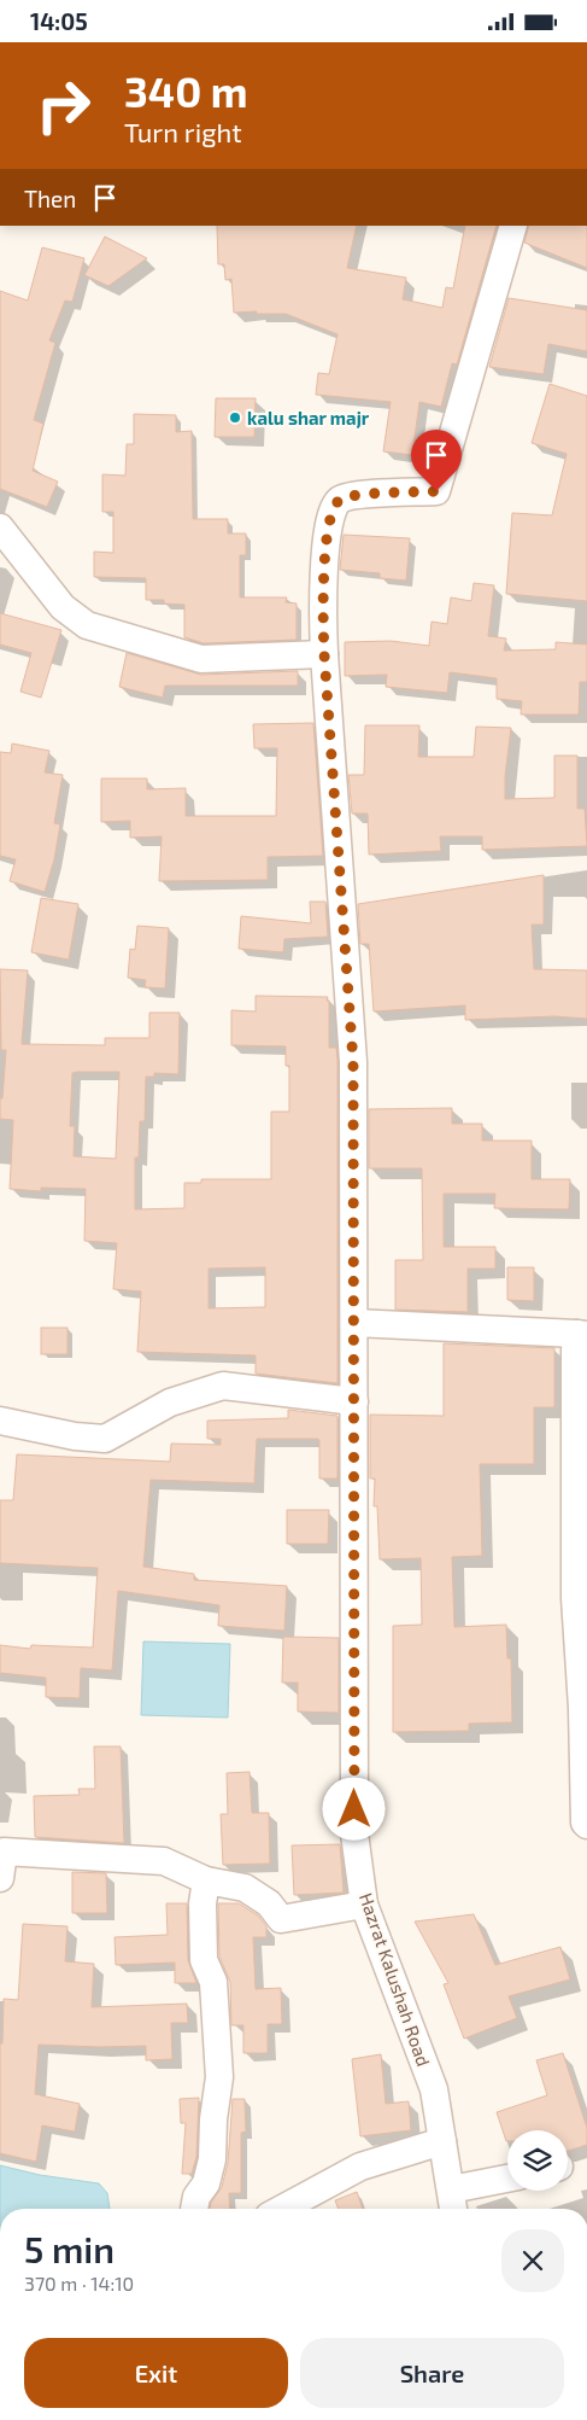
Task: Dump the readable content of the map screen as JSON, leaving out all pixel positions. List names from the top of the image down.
{
  "streets": {
    "street": ["Hazrat Kalushah Road"]
  },
  "places": ["kalu shar majr"],
  "page": {
    "status": "14:05",
    "turn": ["340 m", "Turn right"],
    "then": "Then",
    "heading": ["5 min", "370 m · 14:10"],
    "buttons": ["Exit", "Share"]
  }
}
